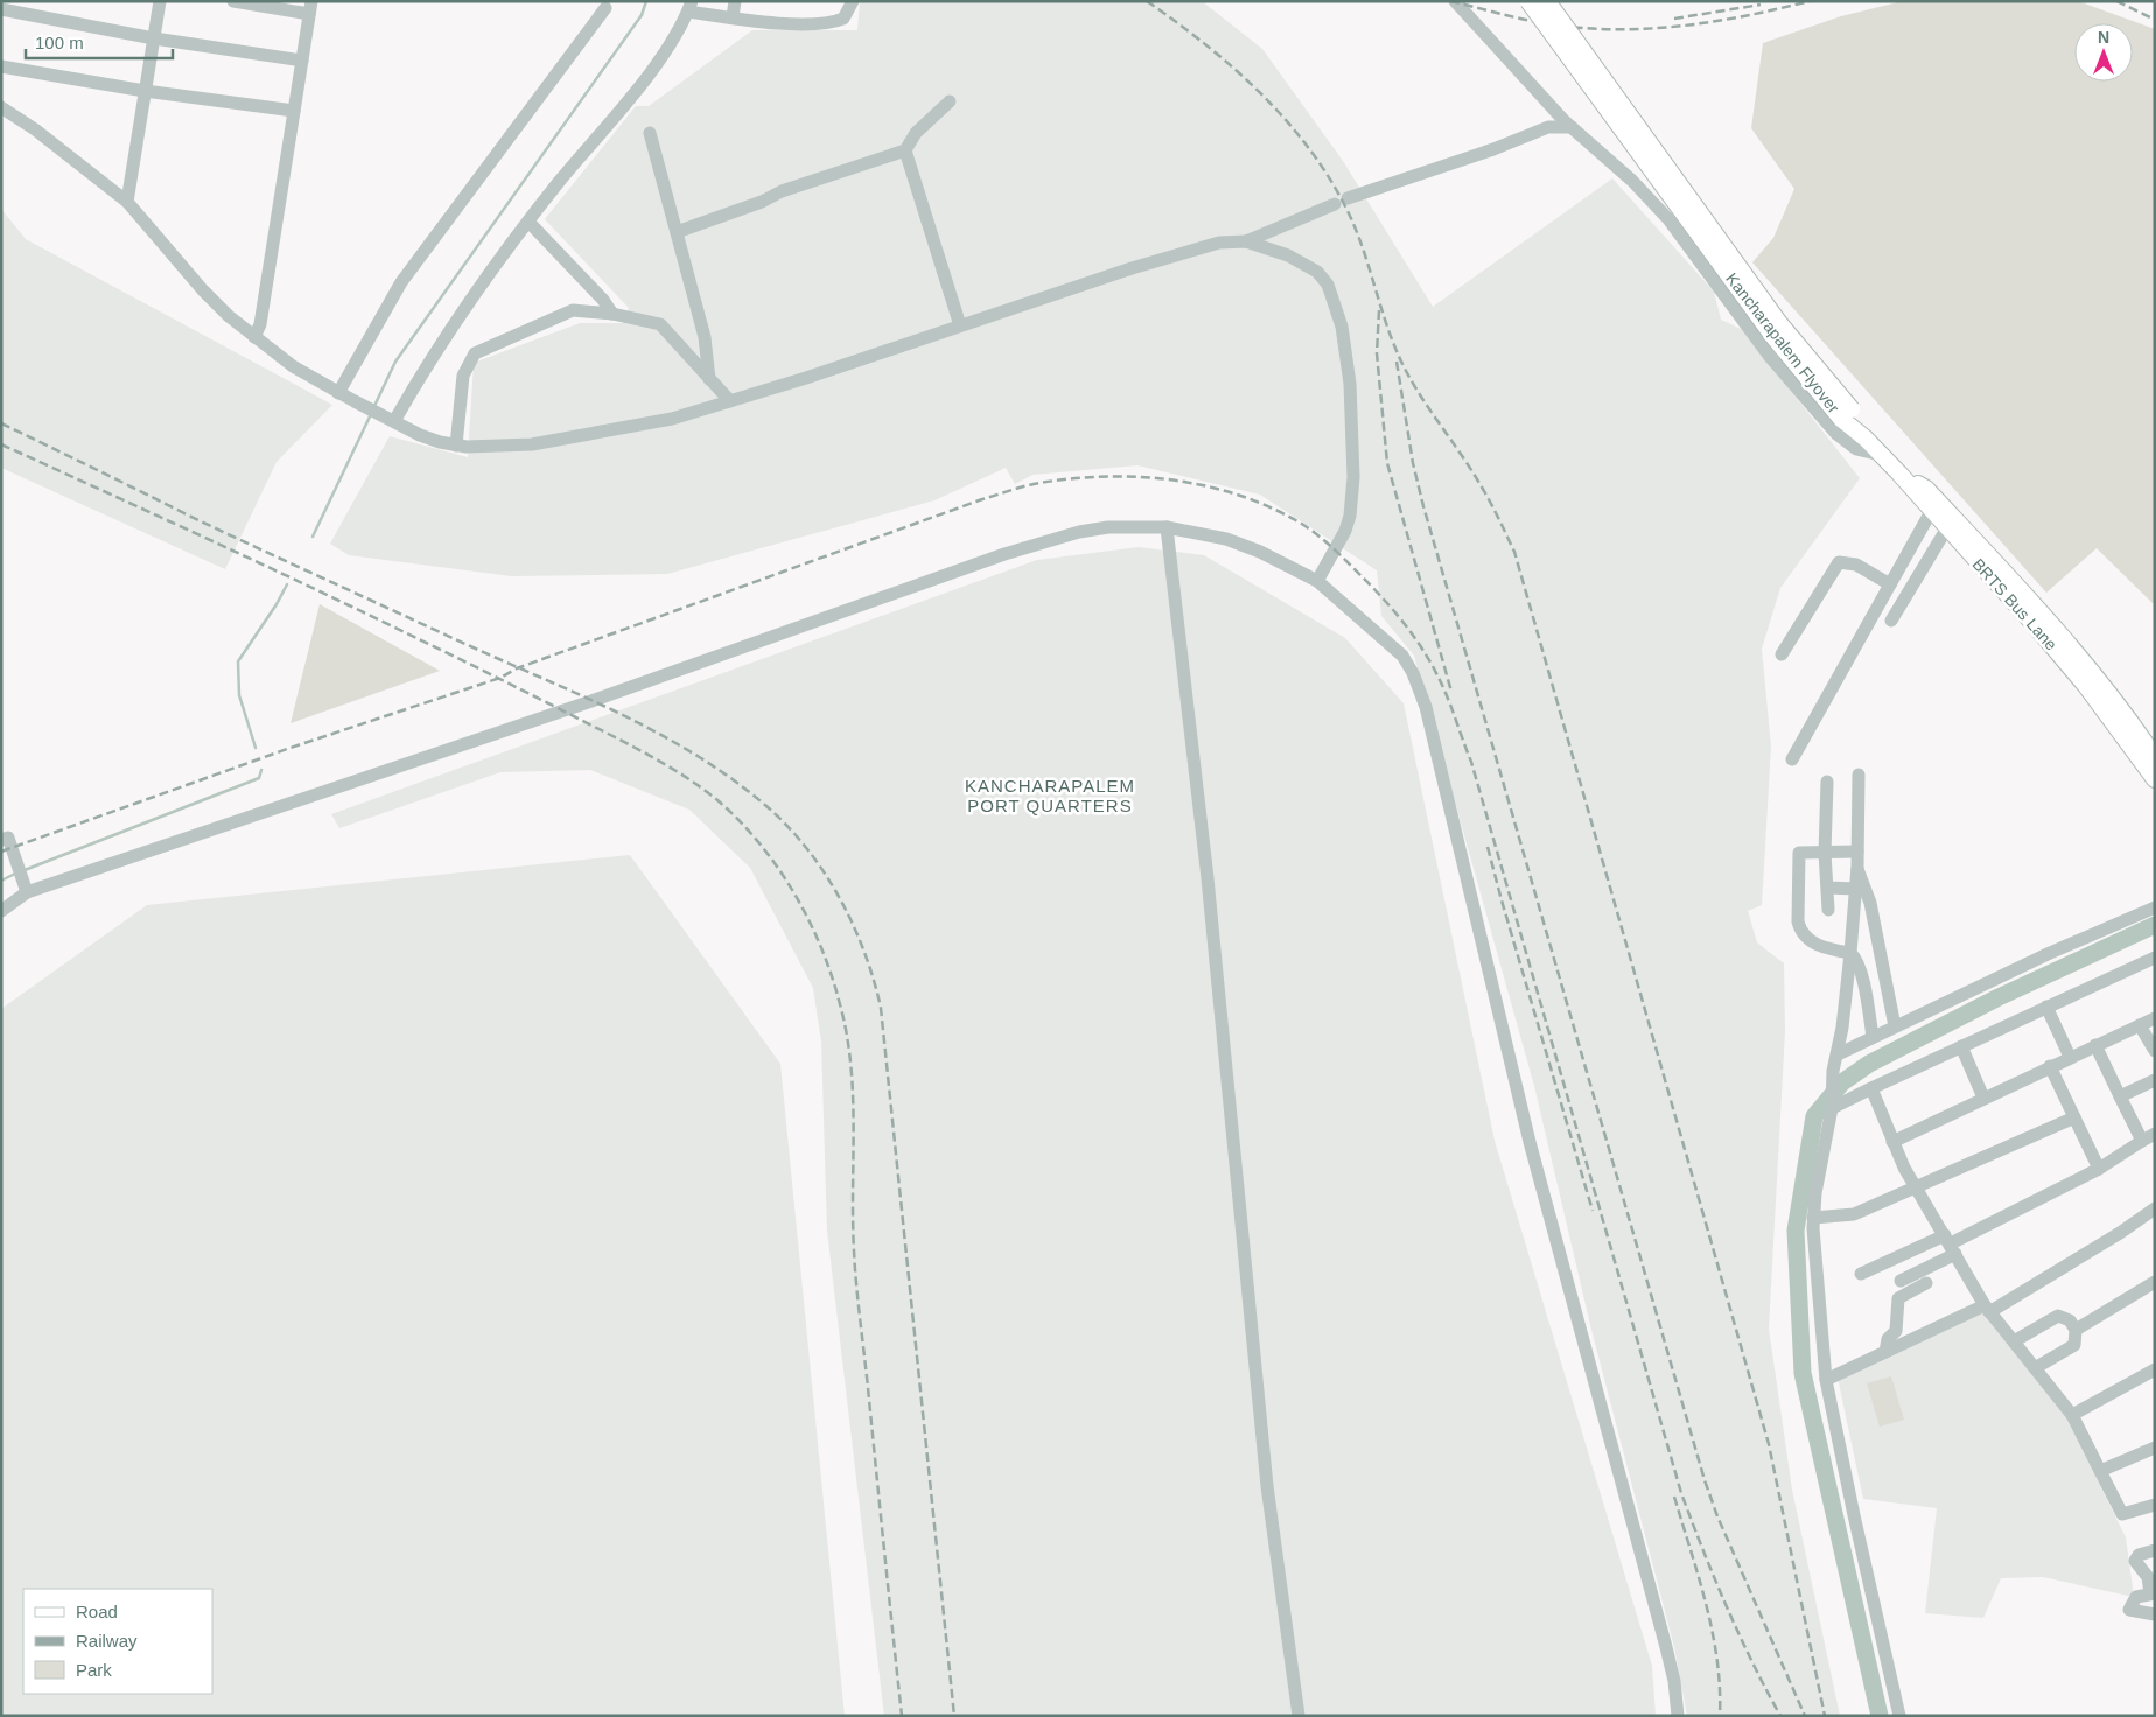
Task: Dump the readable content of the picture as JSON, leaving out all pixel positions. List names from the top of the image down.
{
  "streets": {
    "main road": ["Kancharapalem Flyover", "BRTS Bus Lane"]
  },
  "crossings": [
    ["Kancharapalem Flyover", "BRTS Bus Lane"]
  ],
  "districts": ["KANCHARAPALEM PORT QUARTERS"],
  "legend": ["Road", "Railway", "Park"],
  "scale_bar": "100 m",
  "north": "top"
}
